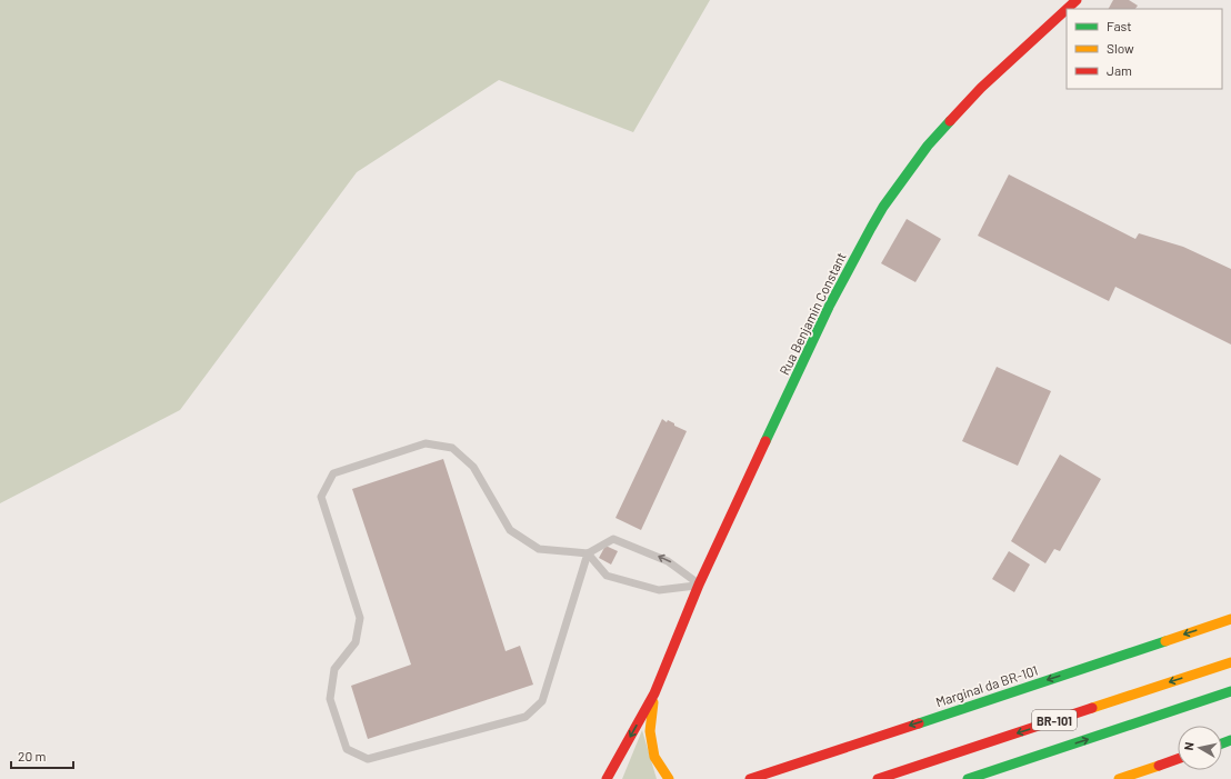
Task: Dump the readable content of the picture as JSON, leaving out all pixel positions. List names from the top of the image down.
{
  "streets": {
    "main road": ["Rua Benjamin Constant", "Marginal da BR-101", "BR-101"]
  },
  "legend": ["Fast", "Slow", "Jam"],
  "scale_bar": "20 m",
  "north": "left"
}
